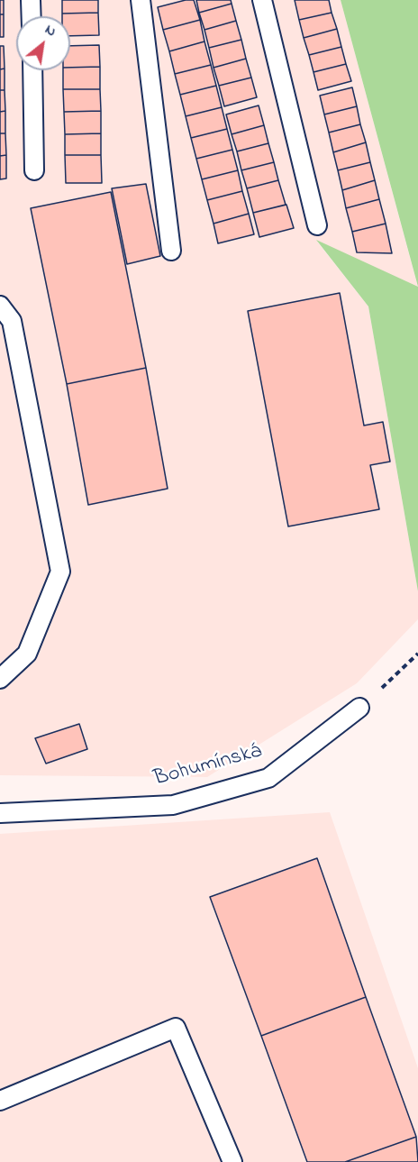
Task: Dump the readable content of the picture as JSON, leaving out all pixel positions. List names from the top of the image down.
{
  "streets": {
    "lane": ["Bohumínská"]
  },
  "north": "top right"
}
